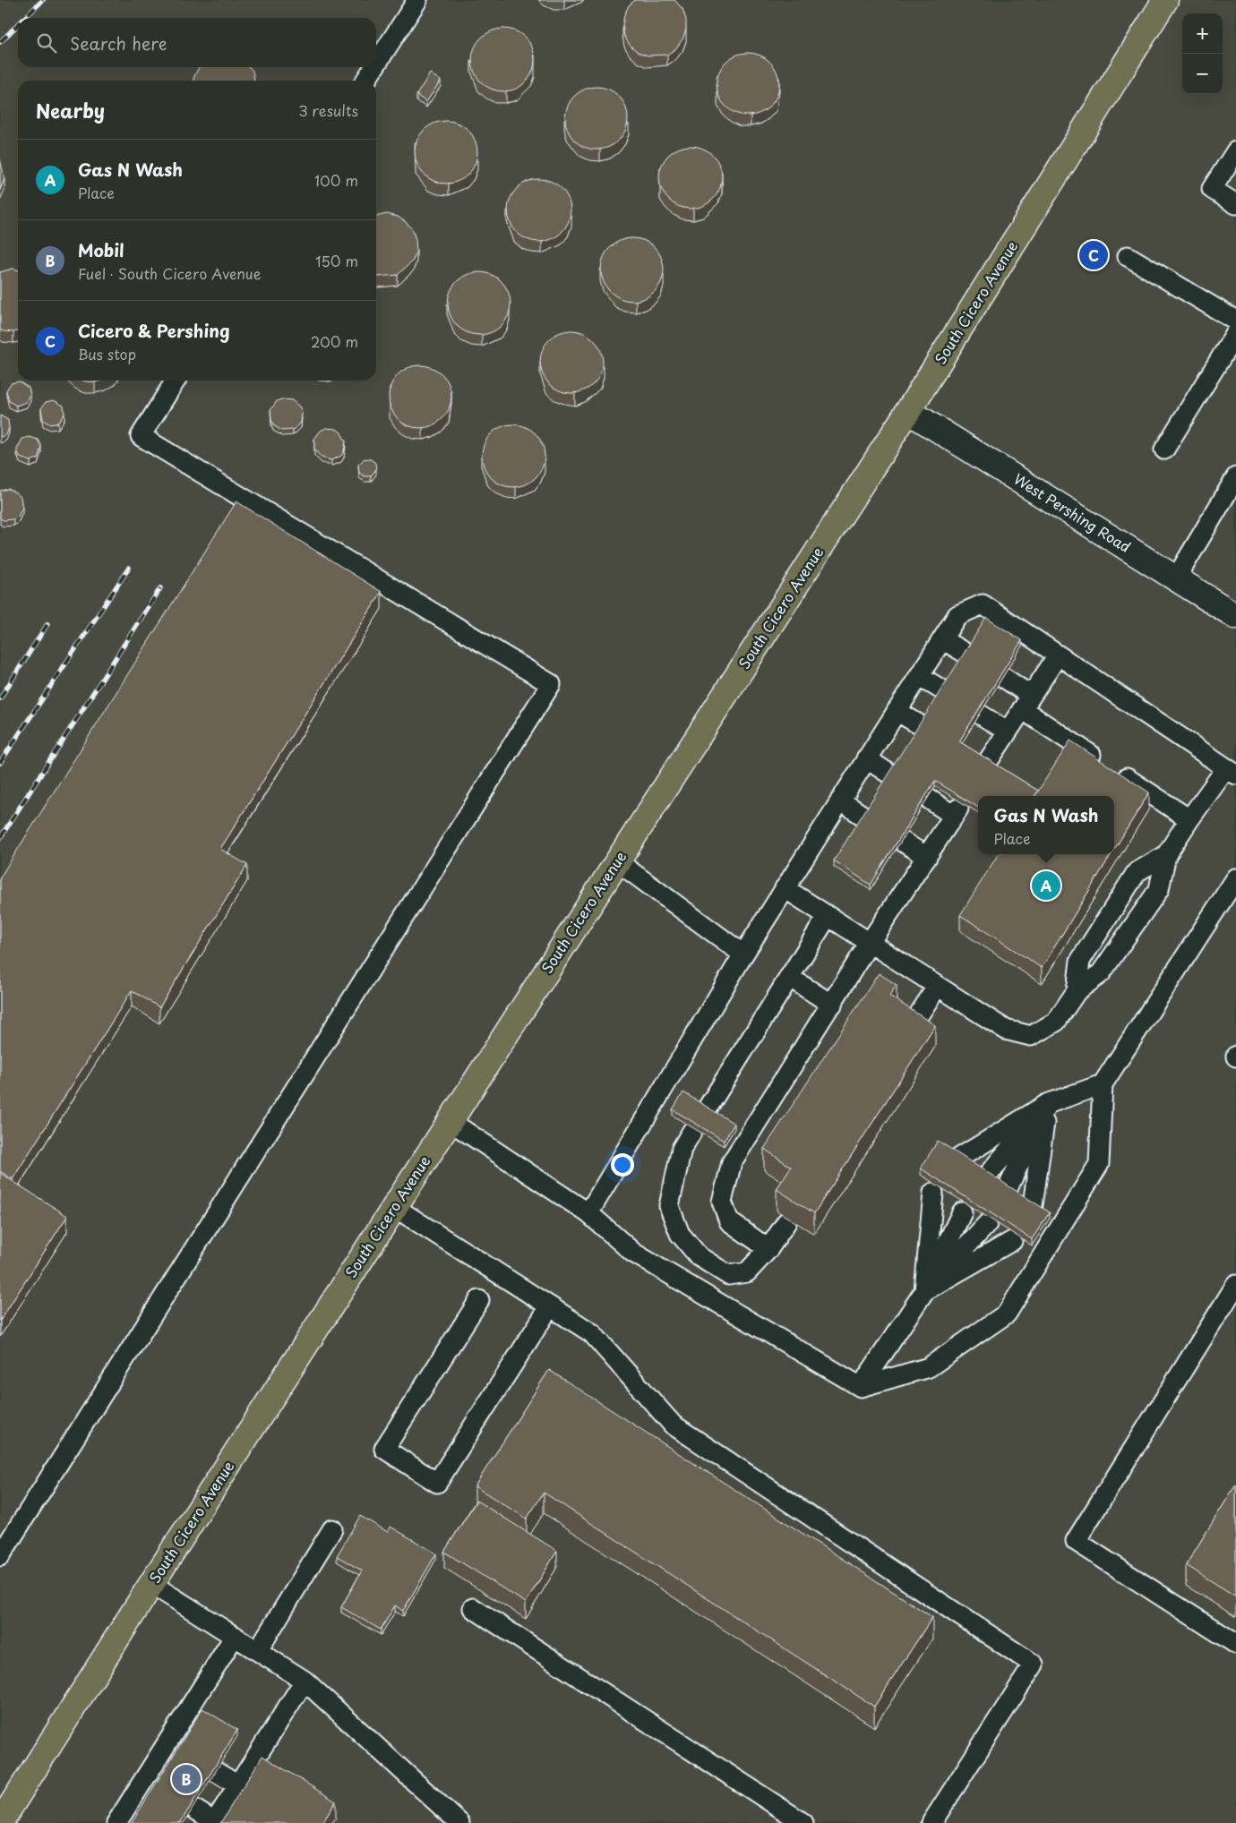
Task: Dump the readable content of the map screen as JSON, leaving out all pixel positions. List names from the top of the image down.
{
  "streets": {
    "main road": ["South Cicero Avenue", "West Pershing Road"]
  },
  "crossings": [
    ["South Cicero Avenue", "West Pershing Road"]
  ],
  "page": {
    "map_buttons": ["+", "−"],
    "search": "Search here",
    "heading": ["Nearby", "3 results"],
    "list": [
      {
        "mark": "A",
        "name": "Gas N Wash",
        "note": "Place",
        "value": "100 m"
      },
      {
        "mark": "B",
        "name": "Mobil",
        "note": "Fuel · South Cicero Avenue",
        "value": "150 m"
      },
      {
        "mark": "C",
        "name": "Cicero & Pershing",
        "note": "Bus stop",
        "value": "200 m"
      }
    ],
    "pins": ["C", "A", "B"],
    "popup": ["Gas N Wash", "Place"]
  }
}
